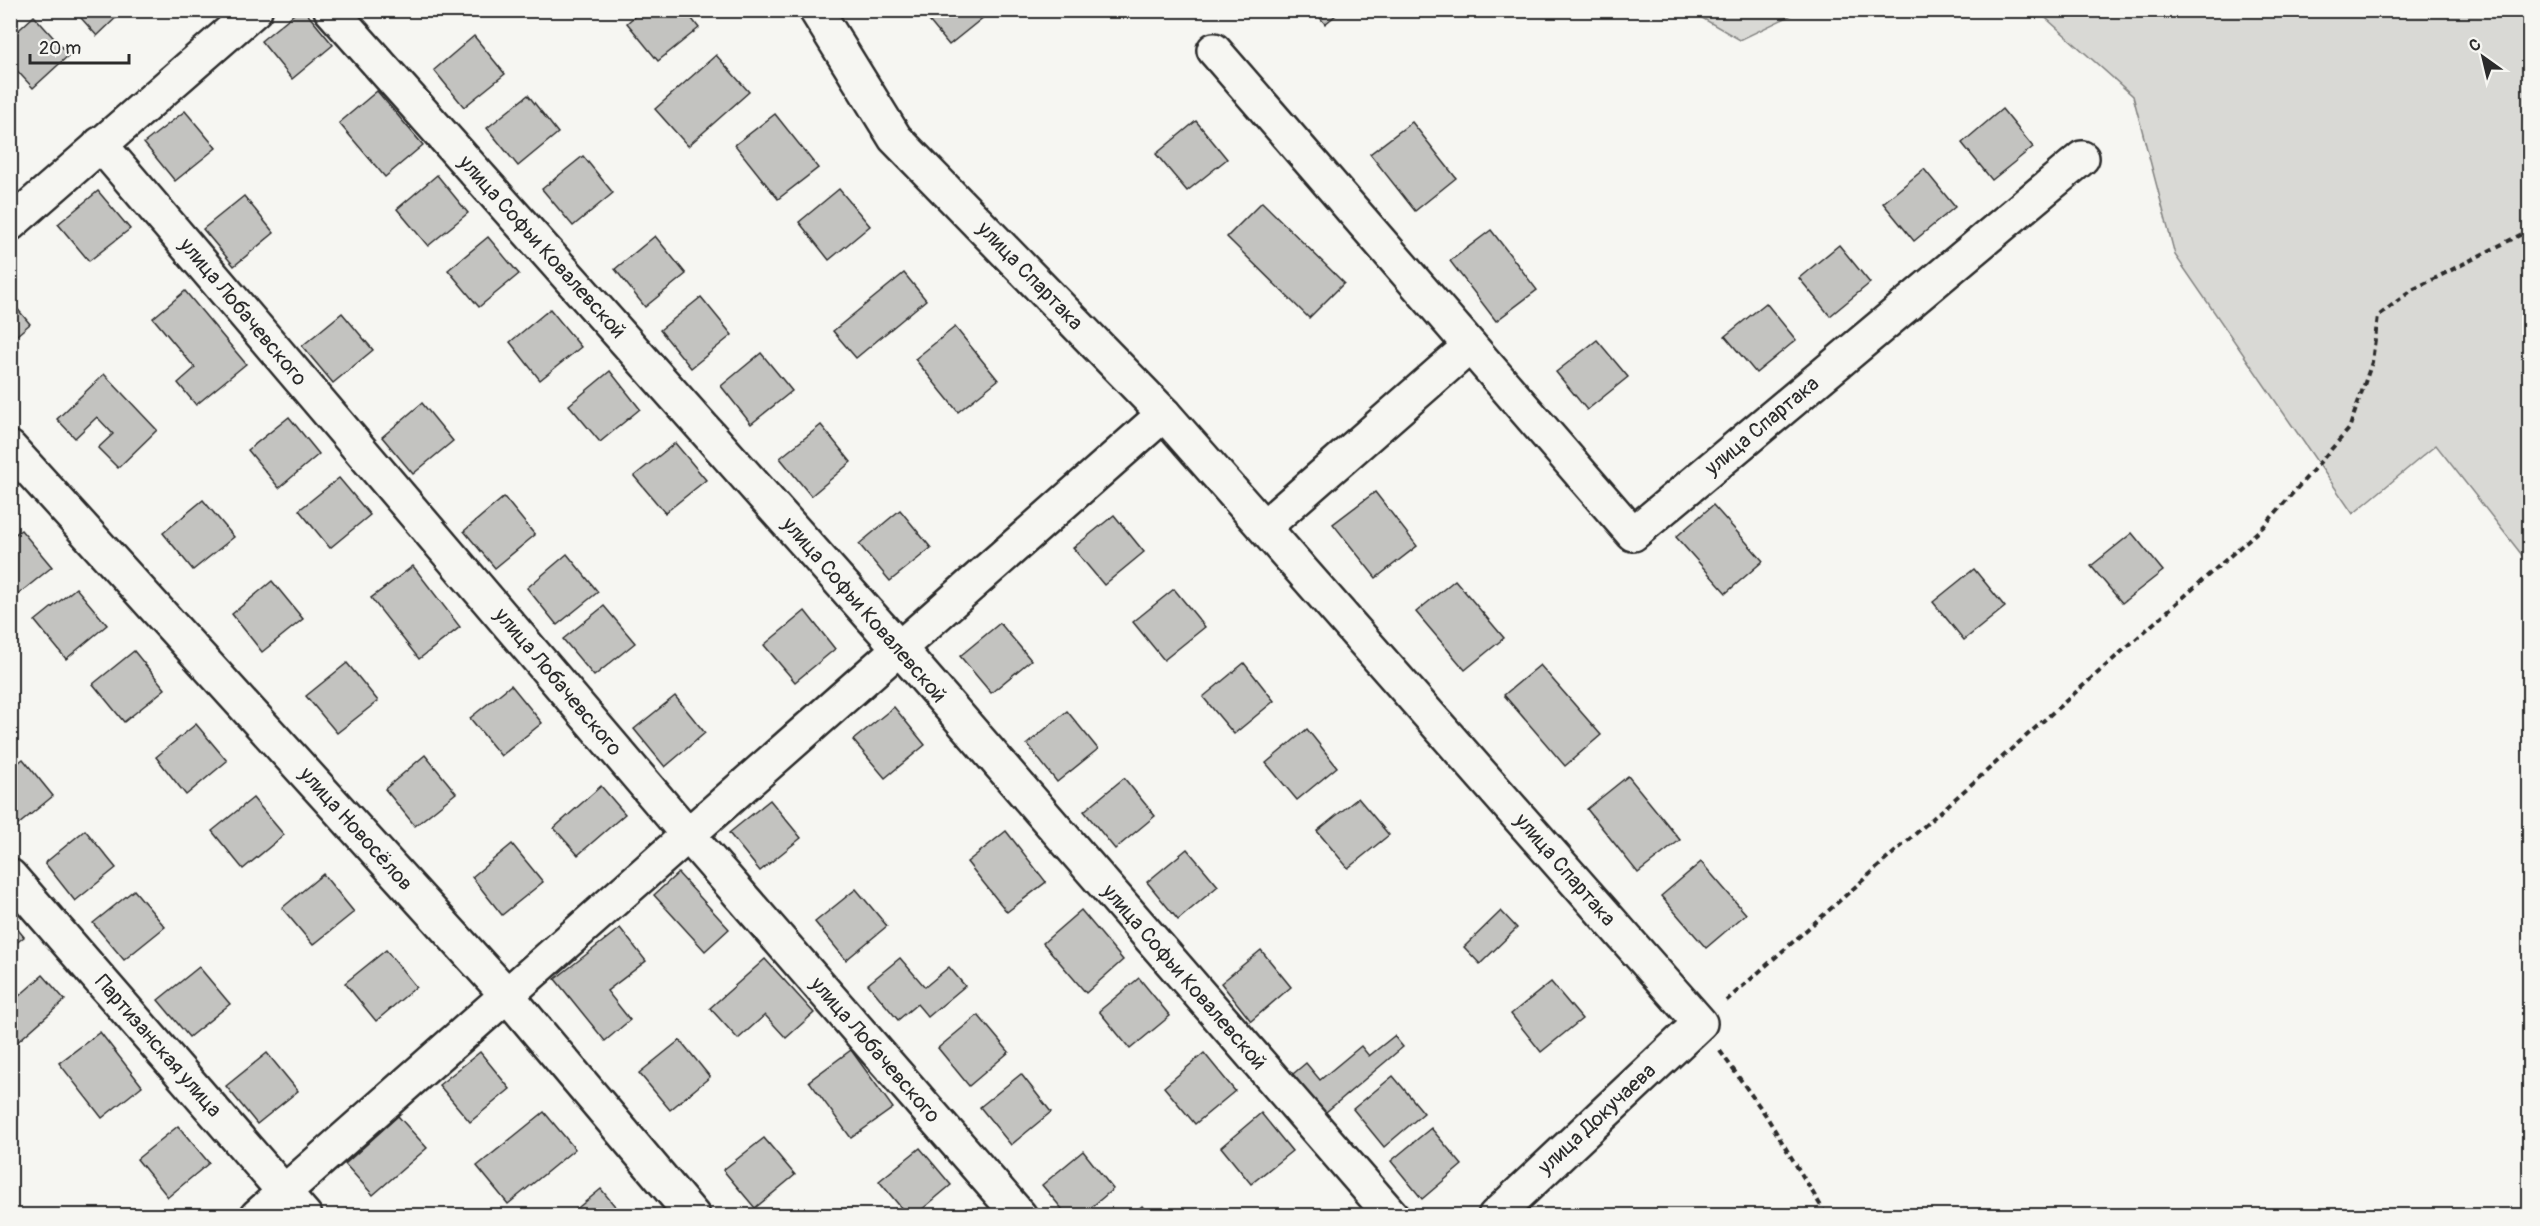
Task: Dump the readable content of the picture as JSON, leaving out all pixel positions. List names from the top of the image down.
{
  "streets": {
    "street": [
      "улица Софьи Ковалевской",
      "улица Спартака",
      "улица Лобачевского",
      "улица Новосёлов",
      "Партизанская улица",
      "улица Докучаева"
    ]
  },
  "crossings": [
    ["улица Спартака", "улица Докучаева"]
  ],
  "scale_bar": "20 m",
  "north": "top left"
}
